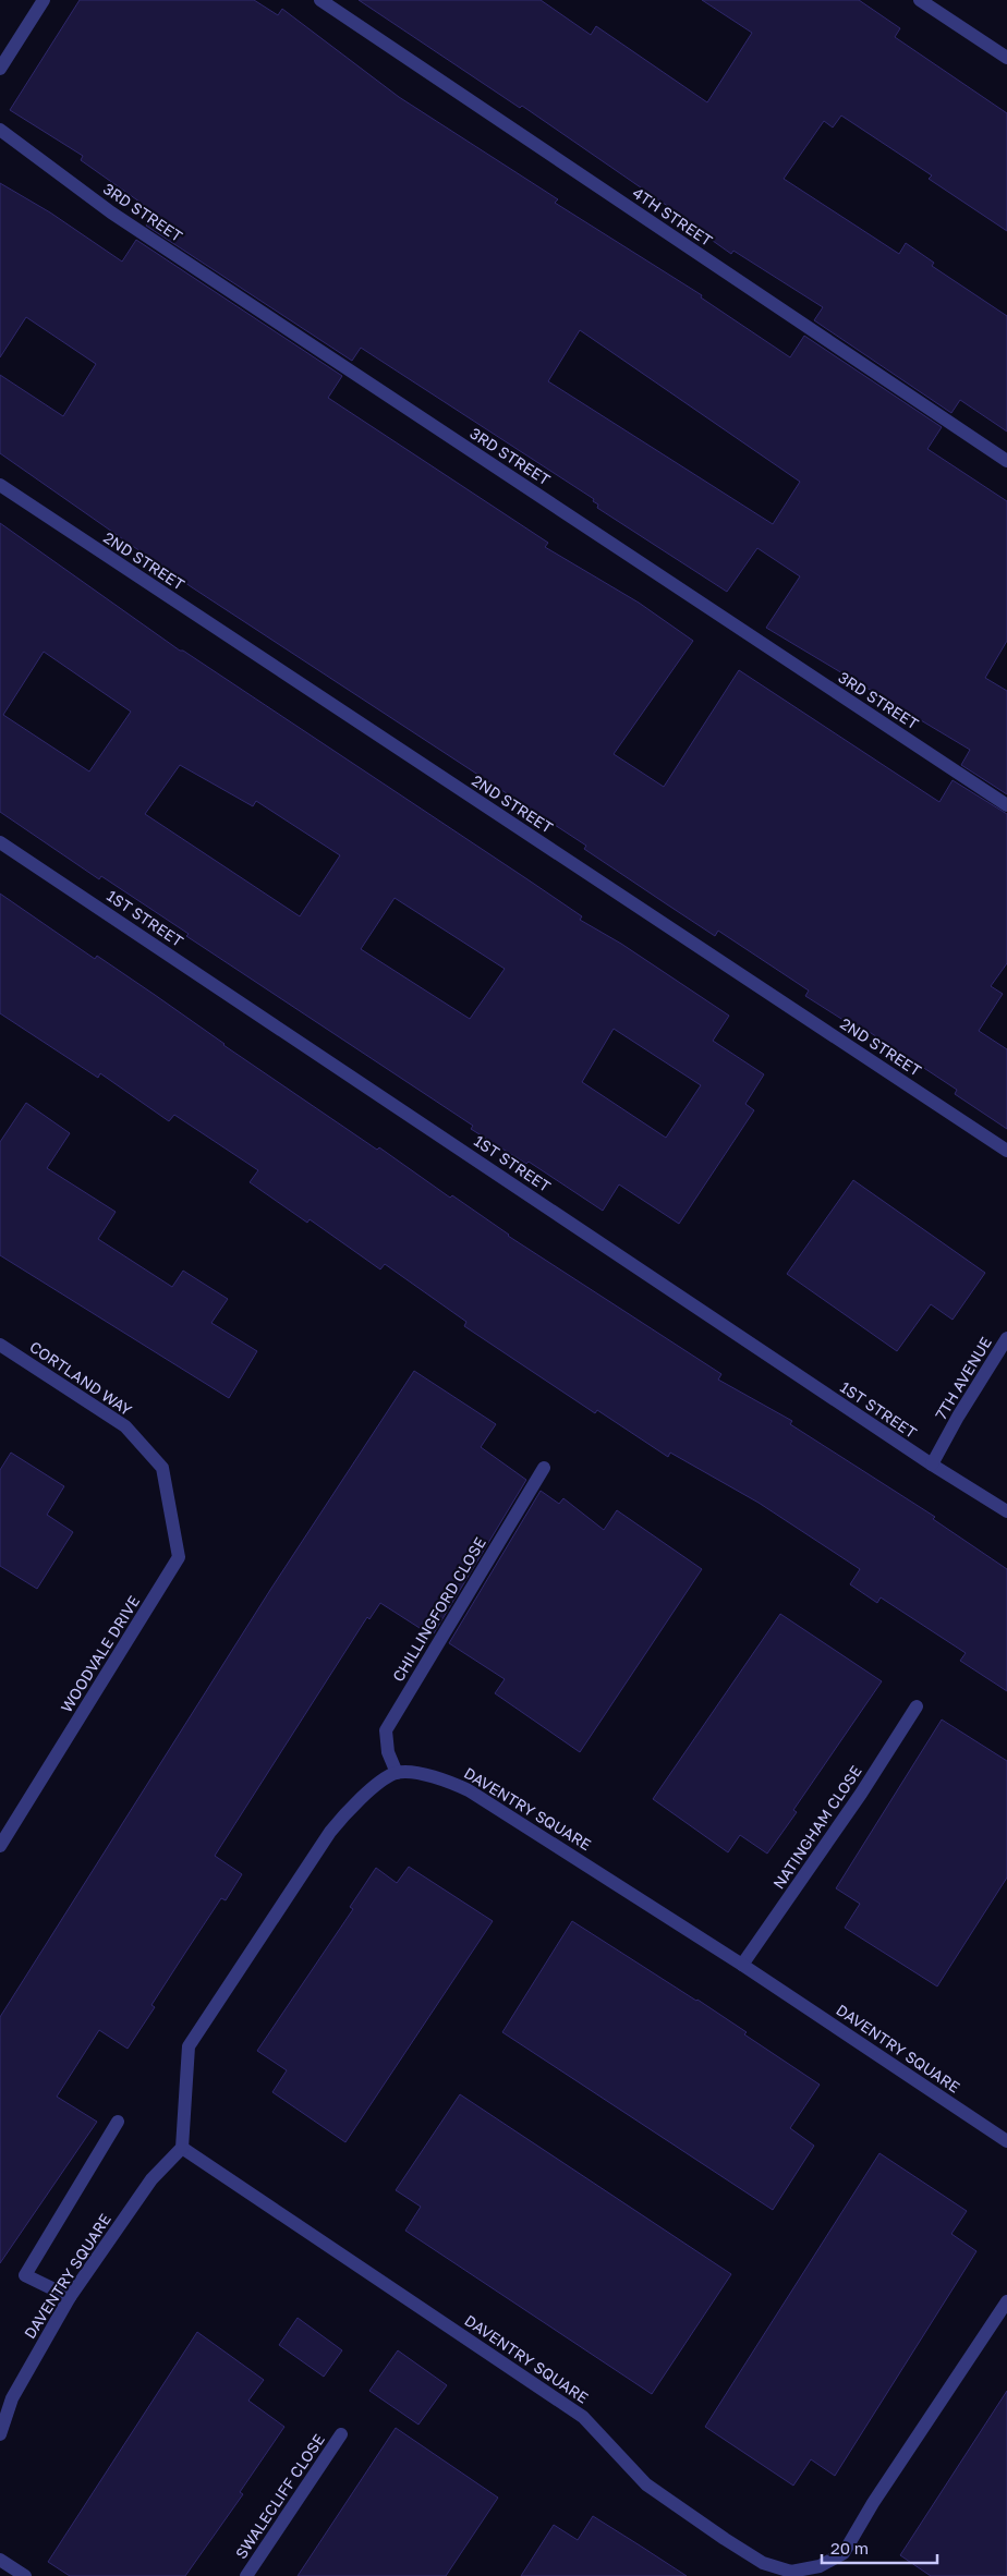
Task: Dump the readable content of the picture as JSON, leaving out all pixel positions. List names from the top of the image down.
{
  "streets": {
    "street": [
      "3RD STREET",
      "4TH STREET",
      "2ND STREET",
      "1ST STREET",
      "CORTLAND WAY",
      "7TH AVENUE",
      "CHILLINGFORD CLOSE",
      "WOODVALE DRIVE",
      "DAVENTRY SQUARE",
      "NATINGHAM CLOSE",
      "SWALECLIFF CLOSE"
    ]
  },
  "crossings": [
    ["1ST STREET", "7TH AVENUE"],
    ["CORTLAND WAY", "WOODVALE DRIVE"],
    ["CHILLINGFORD CLOSE", "DAVENTRY SQUARE"],
    ["DAVENTRY SQUARE", "NATINGHAM CLOSE"]
  ],
  "scale_bar": "20 m"
}
